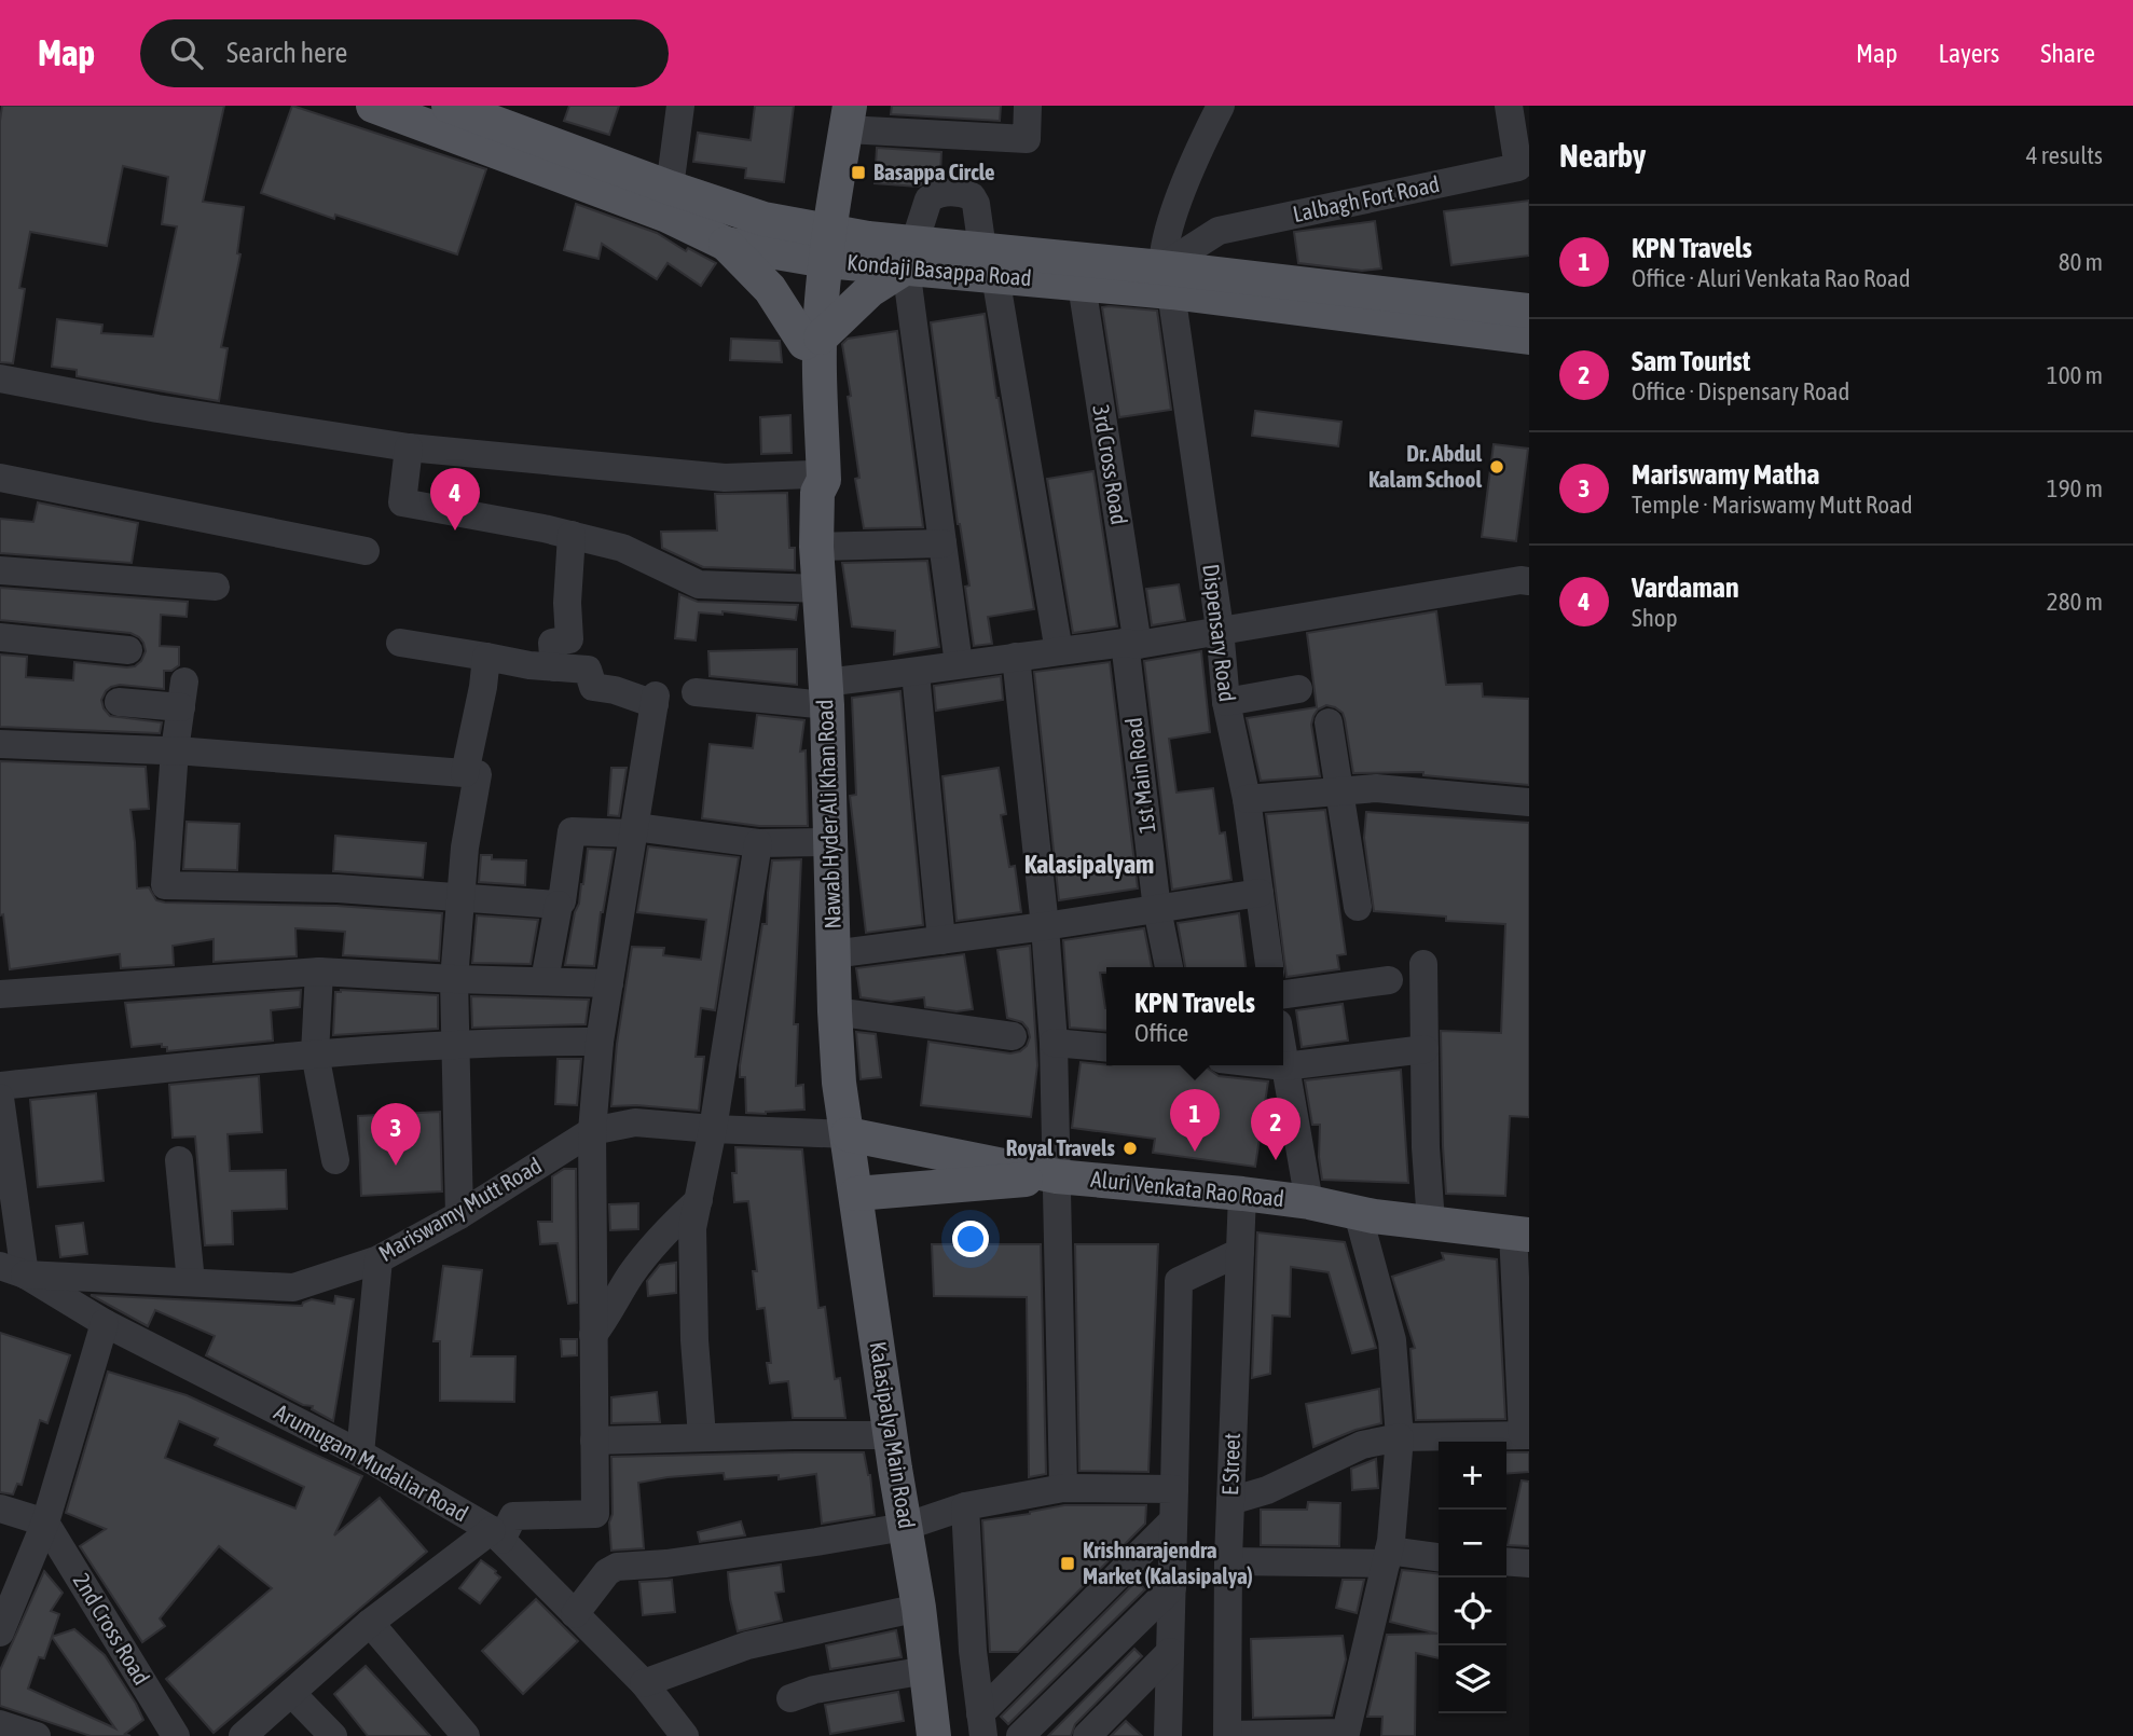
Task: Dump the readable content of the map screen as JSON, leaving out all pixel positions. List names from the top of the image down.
{
  "streets": {
    "main road": [
      "Kondaji Basappa Road",
      "Nawab Hyder Ali Khan Road",
      "Aluri Venkata Rao Road",
      "Kalasipalya Main Road"
    ],
    "street": [
      "Lalbagh Fort Road",
      "3rd Cross Road",
      "Dispensary Road",
      "1st Main Road",
      "Mariswamy Mutt Road",
      "Arumugam Mudaliar Road",
      "E Street",
      "2nd Cross Road"
    ]
  },
  "crossings": [
    ["Lalbagh Fort Road", "Kondaji Basappa Road"],
    ["Lalbagh Fort Road", "Dispensary Road"],
    ["Kondaji Basappa Road", "3rd Cross Road"],
    ["Kondaji Basappa Road", "Dispensary Road"],
    ["Kondaji Basappa Road", "Nawab Hyder Ali Khan Road"],
    ["3rd Cross Road", "1st Main Road"],
    ["Nawab Hyder Ali Khan Road", "Aluri Venkata Rao Road"],
    ["Nawab Hyder Ali Khan Road", "Mariswamy Mutt Road"],
    ["Nawab Hyder Ali Khan Road", "Kalasipalya Main Road"],
    ["Aluri Venkata Rao Road", "Mariswamy Mutt Road"],
    ["Aluri Venkata Rao Road", "Kalasipalya Main Road"],
    ["Aluri Venkata Rao Road", "E Street"],
    ["Mariswamy Mutt Road", "Kalasipalya Main Road"],
    ["Mariswamy Mutt Road", "Arumugam Mudaliar Road"]
  ],
  "districts": ["Kalasipalyam"],
  "places": {
    "transit": ["Basappa Circle", "Krishnarajendra Market (Kalasipalya)"],
    "other": ["Dr. Abdul Kalam School", "Royal Travels"]
  },
  "page": {
    "header": "Map",
    "search": "Search here",
    "nav": ["Map", "Layers", "Share"],
    "heading": ["Nearby", "4 results"],
    "list": [
      {
        "mark": "1",
        "name": "KPN Travels",
        "note": "Office · Aluri Venkata Rao Road",
        "value": "80 m"
      },
      {
        "mark": "2",
        "name": "Sam Tourist",
        "note": "Office · Dispensary Road",
        "value": "100 m"
      },
      {
        "mark": "3",
        "name": "Mariswamy Matha",
        "note": "Temple · Mariswamy Mutt Road",
        "value": "190 m"
      },
      {
        "mark": "4",
        "name": "Vardaman",
        "note": "Shop",
        "value": "280 m"
      }
    ],
    "pins": [
      "4",
      "1",
      "2",
      "3"
    ],
    "popup": ["KPN Travels", "Office"],
    "map_buttons": ["+", "−"]
  }
}
